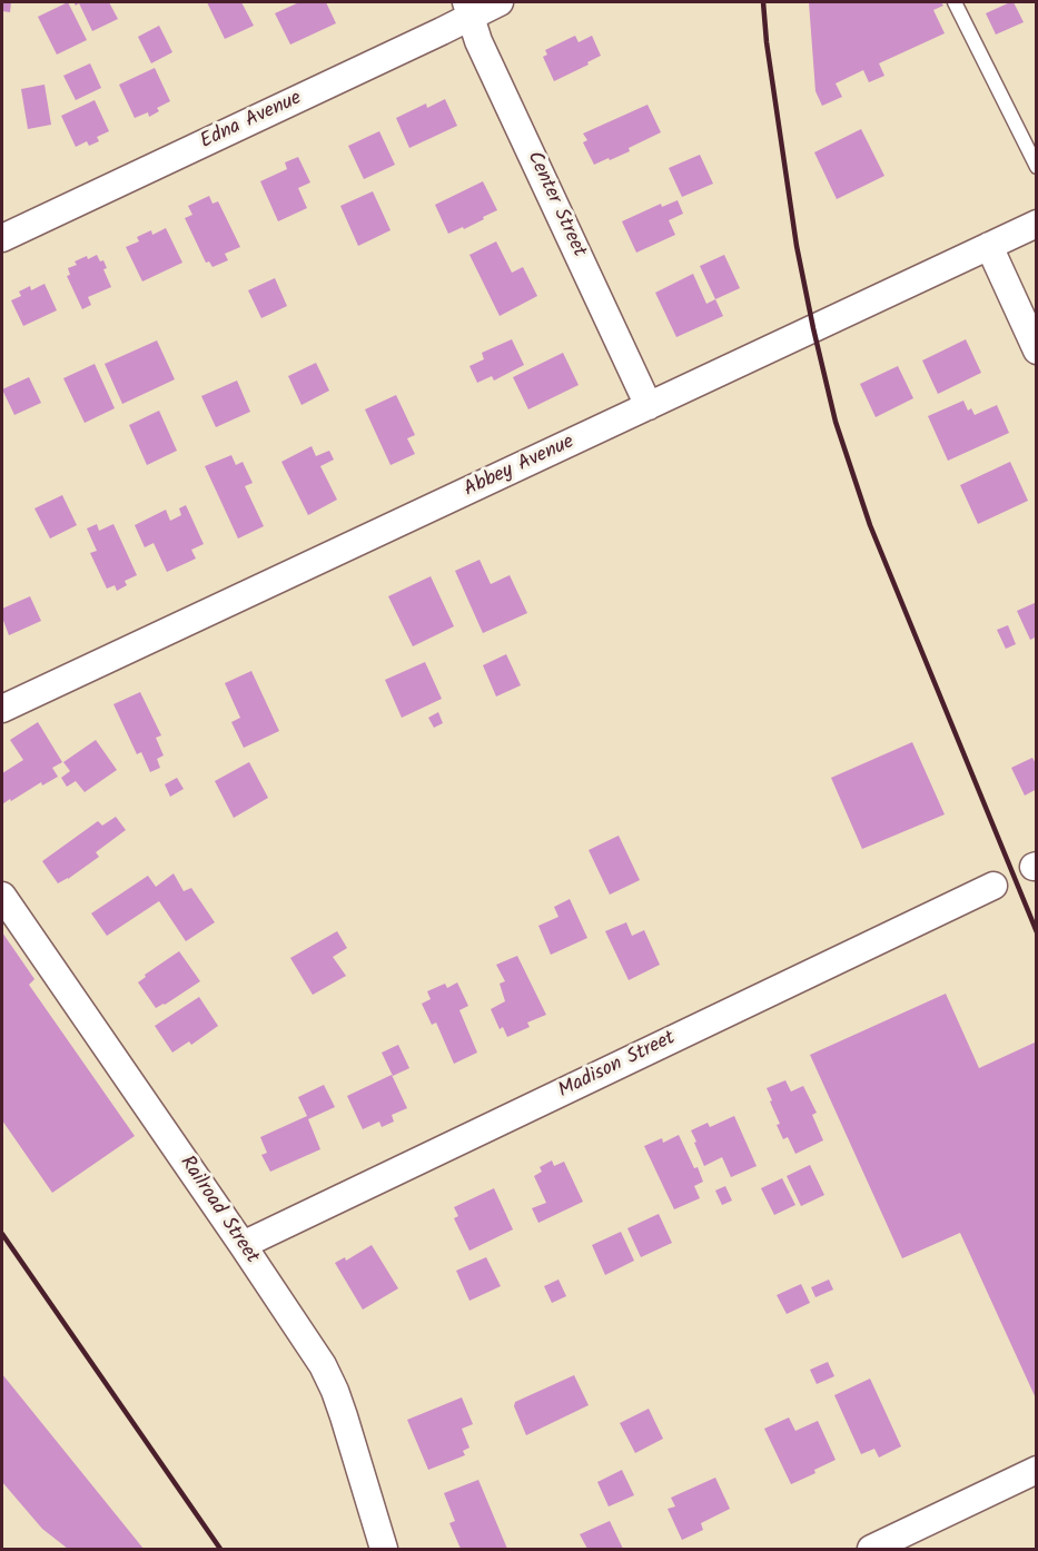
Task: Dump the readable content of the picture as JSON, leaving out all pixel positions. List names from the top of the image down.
{
  "streets": {
    "street": [
      "Edna Avenue",
      "Center Street",
      "Abbey Avenue",
      "Madison Street",
      "Railroad Street"
    ]
  },
  "crossings": [
    ["Edna Avenue", "Center Street"],
    ["Center Street", "Abbey Avenue"],
    ["Madison Street", "Railroad Street"]
  ]
}
